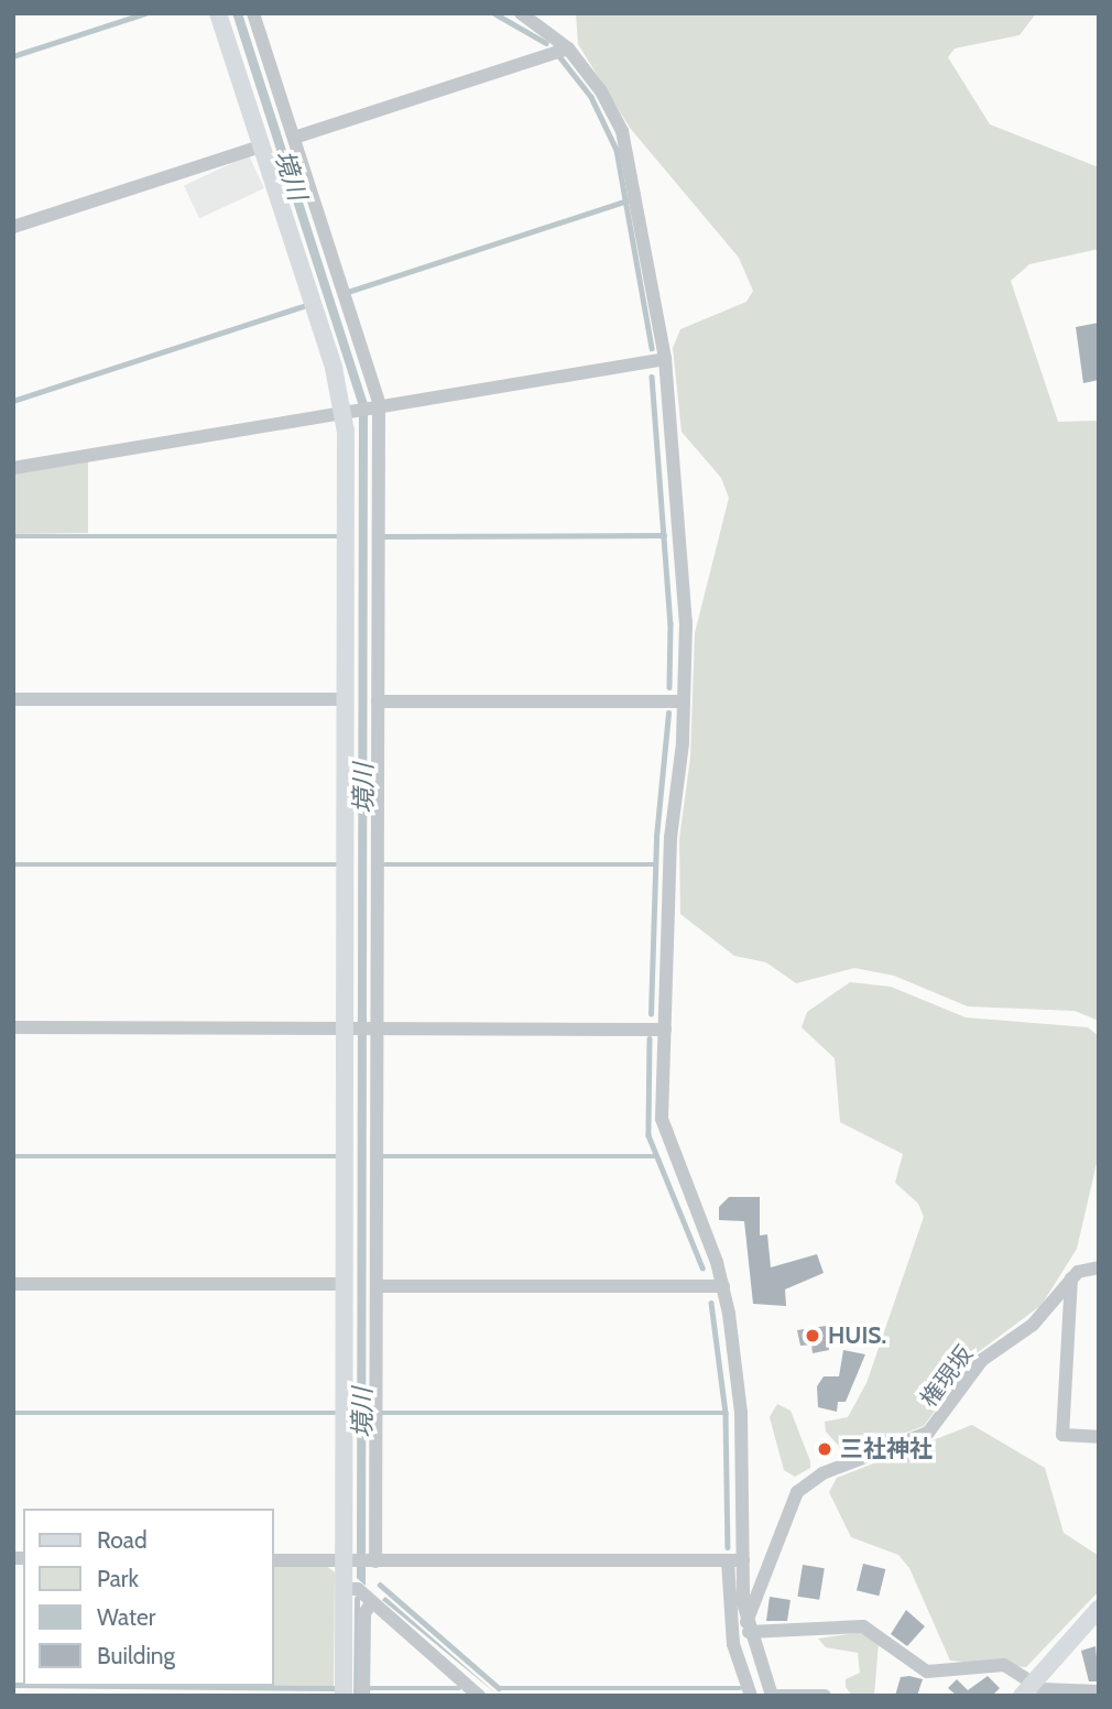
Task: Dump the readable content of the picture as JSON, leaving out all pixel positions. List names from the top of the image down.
{
  "streets": {
    "street": ["権現坂"]
  },
  "water": ["境川"],
  "places": ["HUIS.", "三社神社"],
  "legend": [
    "Road",
    "Park",
    "Water",
    "Building"
  ]
}
